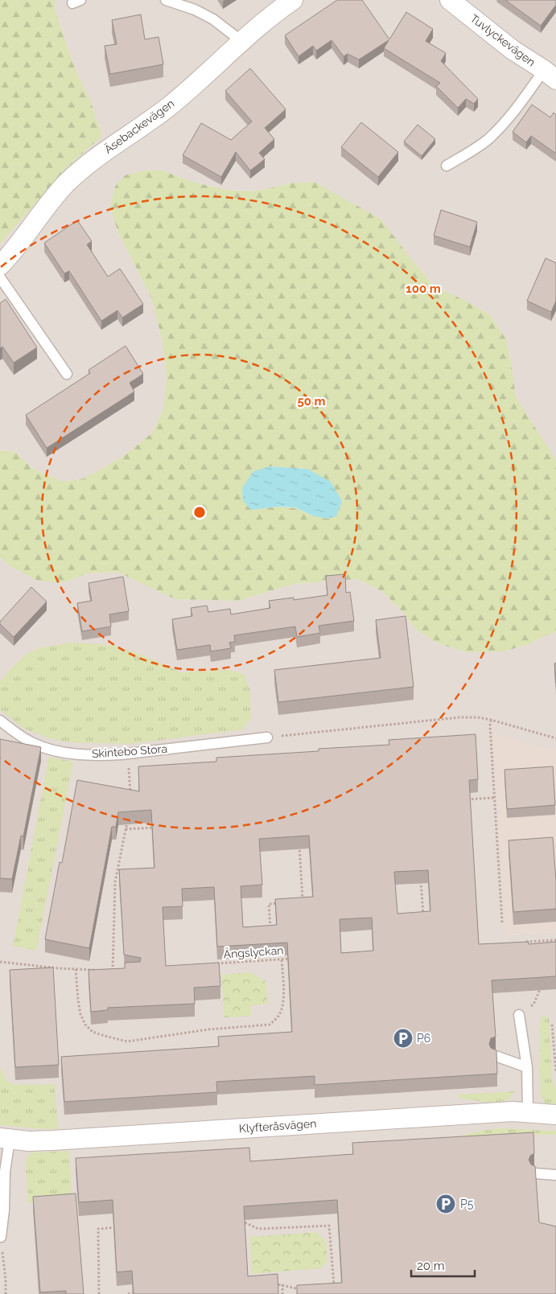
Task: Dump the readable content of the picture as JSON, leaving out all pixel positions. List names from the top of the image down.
{
  "streets": {
    "street": ["Tuvlyckevägen", "Äsebackevägen", "Klyfteråsvägen"],
    "lane": ["Skintebo Stora"],
    "path": ["Ängslyckan"]
  },
  "places": {
    "parking": ["P6", "P5"]
  },
  "scale_bar": "20 m",
  "rings": ["100 m", "50 m"]
}
